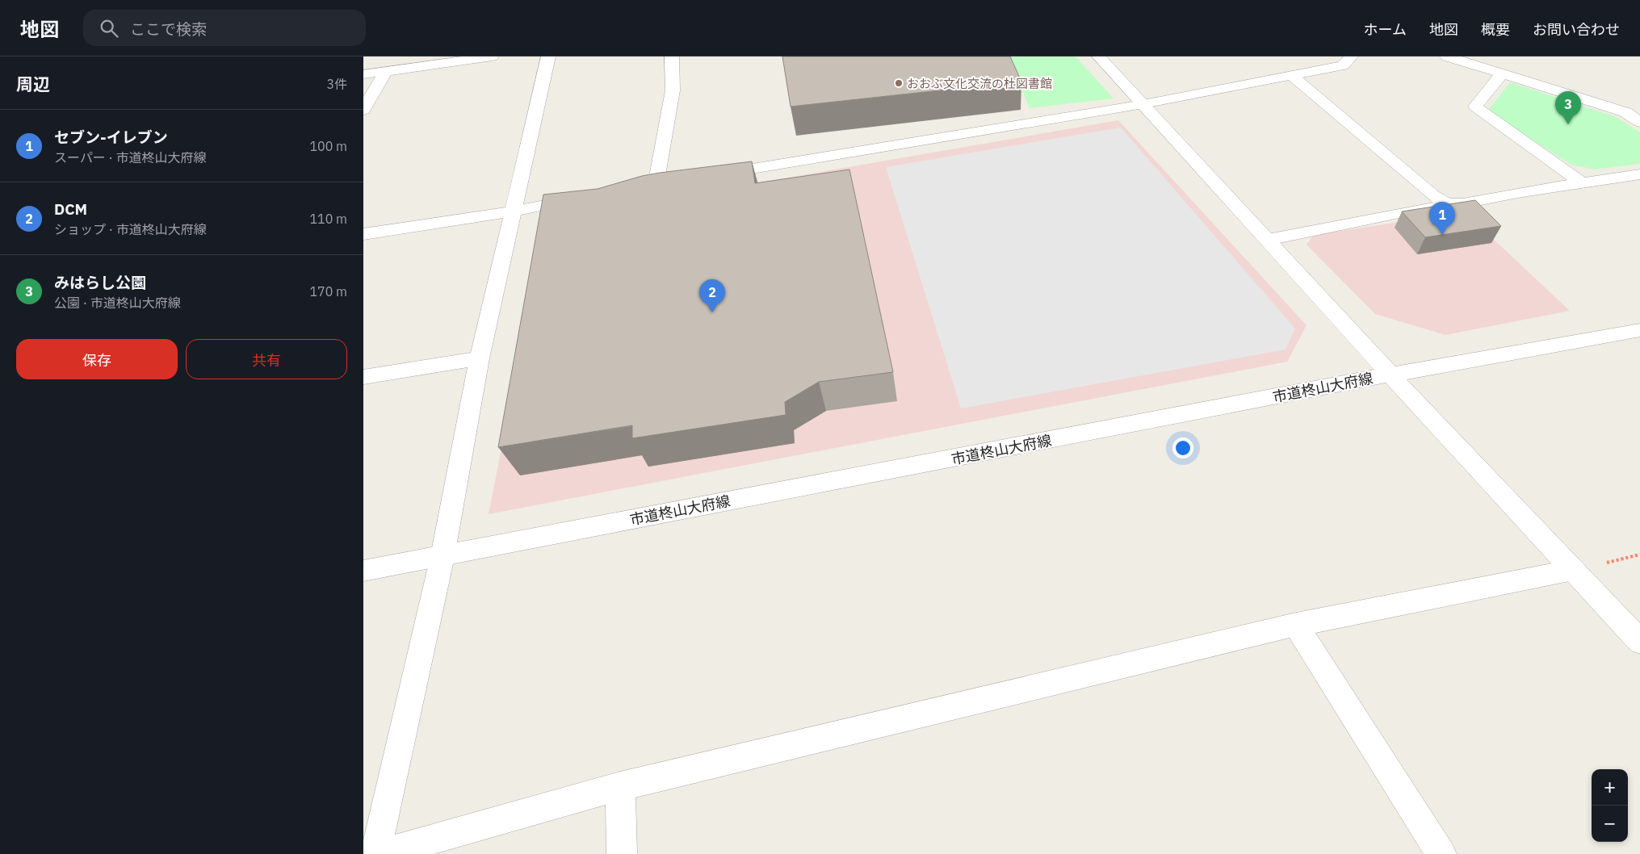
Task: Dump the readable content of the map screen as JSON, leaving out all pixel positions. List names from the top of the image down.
{
  "streets": {
    "street": ["市道柊山大府線"]
  },
  "places": ["おおぶ文化交流の杜図書館"],
  "page": {
    "header": "地図",
    "search": "ここで検索",
    "nav": [
      "ホーム",
      "地図",
      "概要",
      "お問い合わせ"
    ],
    "heading": ["周辺", "3件"],
    "pins": ["3", "1", "2"],
    "list": [
      {
        "mark": "1",
        "name": "セブン-イレブン",
        "note": "スーパー · 市道柊山大府線",
        "value": "100 m"
      },
      {
        "mark": "2",
        "name": "DCM",
        "note": "ショップ · 市道柊山大府線",
        "value": "110 m"
      },
      {
        "mark": "3",
        "name": "みはらし公園",
        "note": "公園 · 市道柊山大府線",
        "value": "170 m"
      }
    ],
    "buttons": ["保存", "共有"],
    "map_buttons": ["+", "−"]
  }
}
